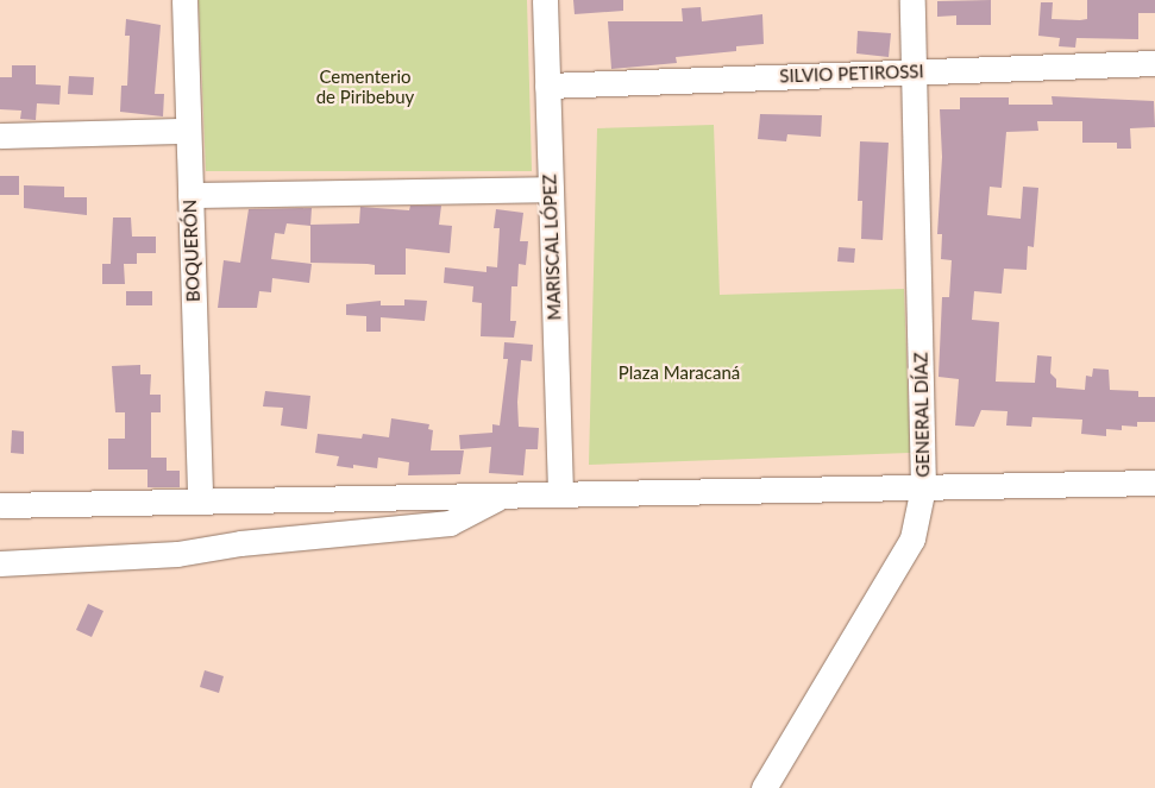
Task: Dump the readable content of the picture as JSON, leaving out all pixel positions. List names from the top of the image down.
{
  "streets": {
    "street": [
      "SILVIO PETIROSSI",
      "MARISCAL LÓPEZ",
      "BOQUERÓN",
      "GENERAL DÍAZ"
    ]
  },
  "crossings": [
    ["SILVIO PETIROSSI", "MARISCAL LÓPEZ"],
    ["SILVIO PETIROSSI", "GENERAL DÍAZ"]
  ],
  "parks": ["Cementerio de Piribebuy", "Plaza Maracaná"]
}
